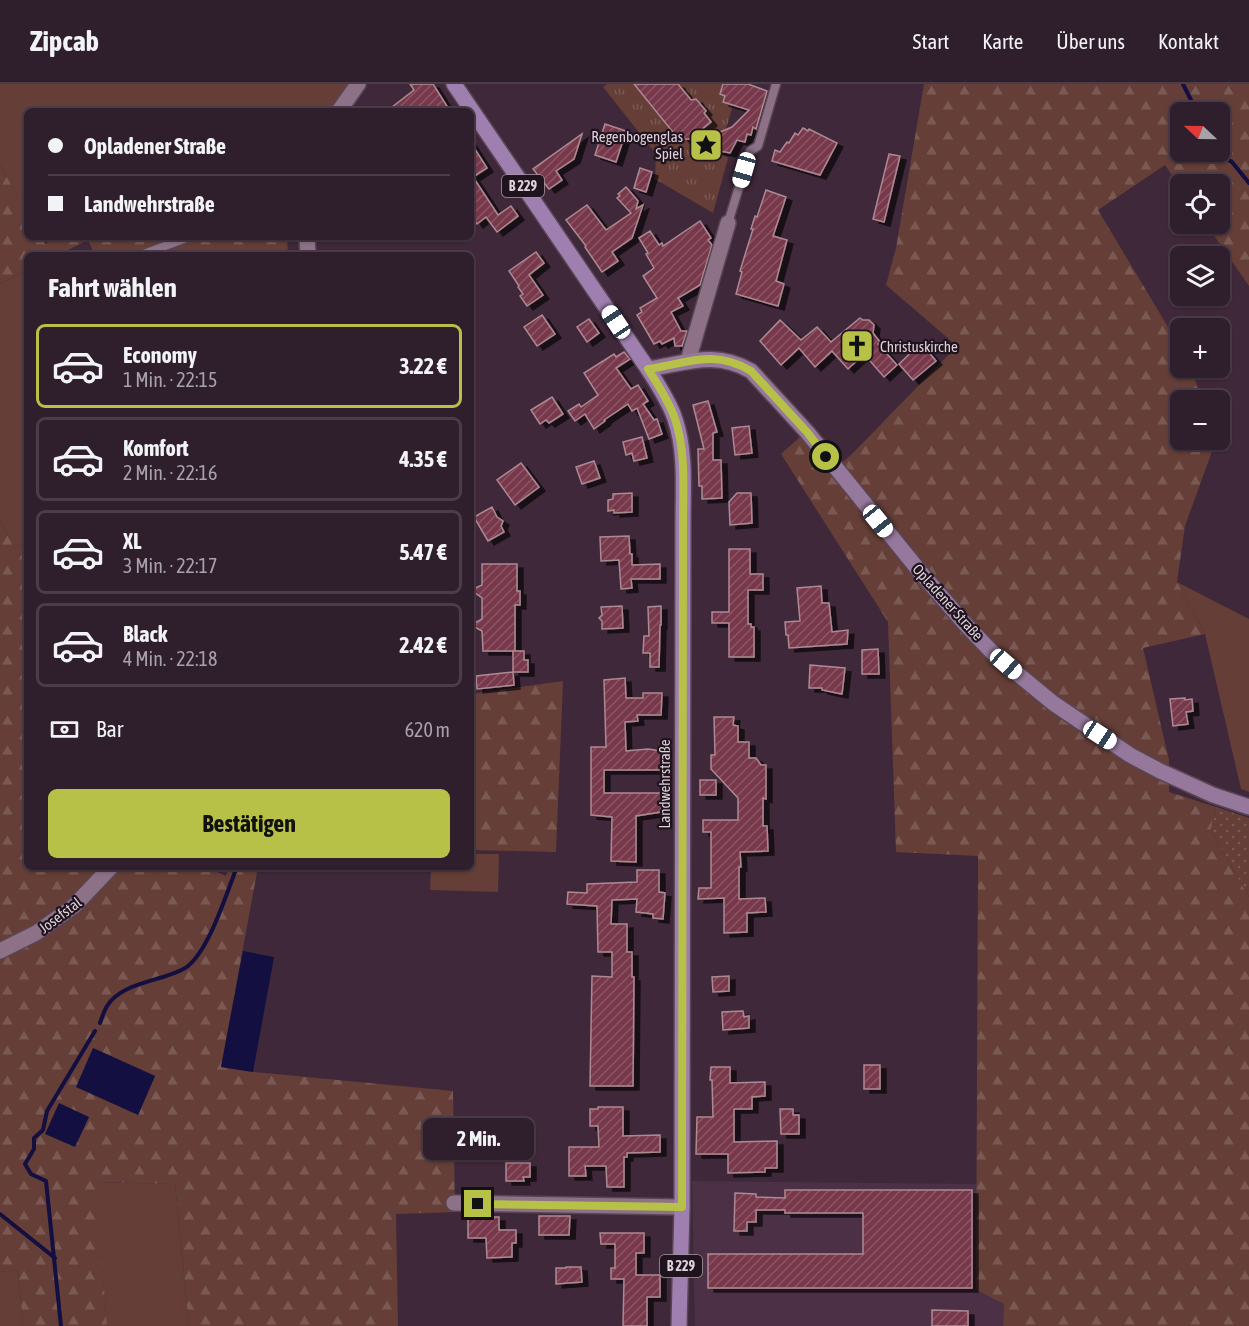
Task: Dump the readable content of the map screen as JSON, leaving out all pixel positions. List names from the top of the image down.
{
  "streets": {
    "main road": ["B 229", "Opladener Straße", "Landwehrstraße"],
    "street": ["Josefstal"]
  },
  "crossings": [
    ["B 229", "Opladener Straße"],
    ["B 229", "Landwehrstraße"],
    ["Opladener Straße", "Landwehrstraße"]
  ],
  "places": {
    "place": ["Regenbogenglas Spiel"],
    "church": ["Christuskirche"]
  },
  "north": "left",
  "page": {
    "header": "Zipcab",
    "nav": [
      "Start",
      "Karte",
      "Über uns",
      "Kontakt"
    ],
    "map_buttons": ["+", "−"],
    "banner": ["Opladener Straße", "Landwehrstraße"],
    "heading": "Fahrt wählen",
    "list": [
      {
        "name": "Economy",
        "note": "1 Min. · 22:15",
        "value": "3.22 €"
      },
      {
        "name": "Komfort",
        "note": "2 Min. · 22:16",
        "value": "4.35 €"
      },
      {
        "name": "XL",
        "note": "3 Min. · 22:17",
        "value": "5.47 €"
      },
      {
        "name": "Black",
        "note": "4 Min. · 22:18",
        "value": "2.42 €"
      }
    ],
    "pay": ["Bar", "620 m"],
    "buttons": "Bestätigen",
    "bubble": "2 Min."
  }
}
